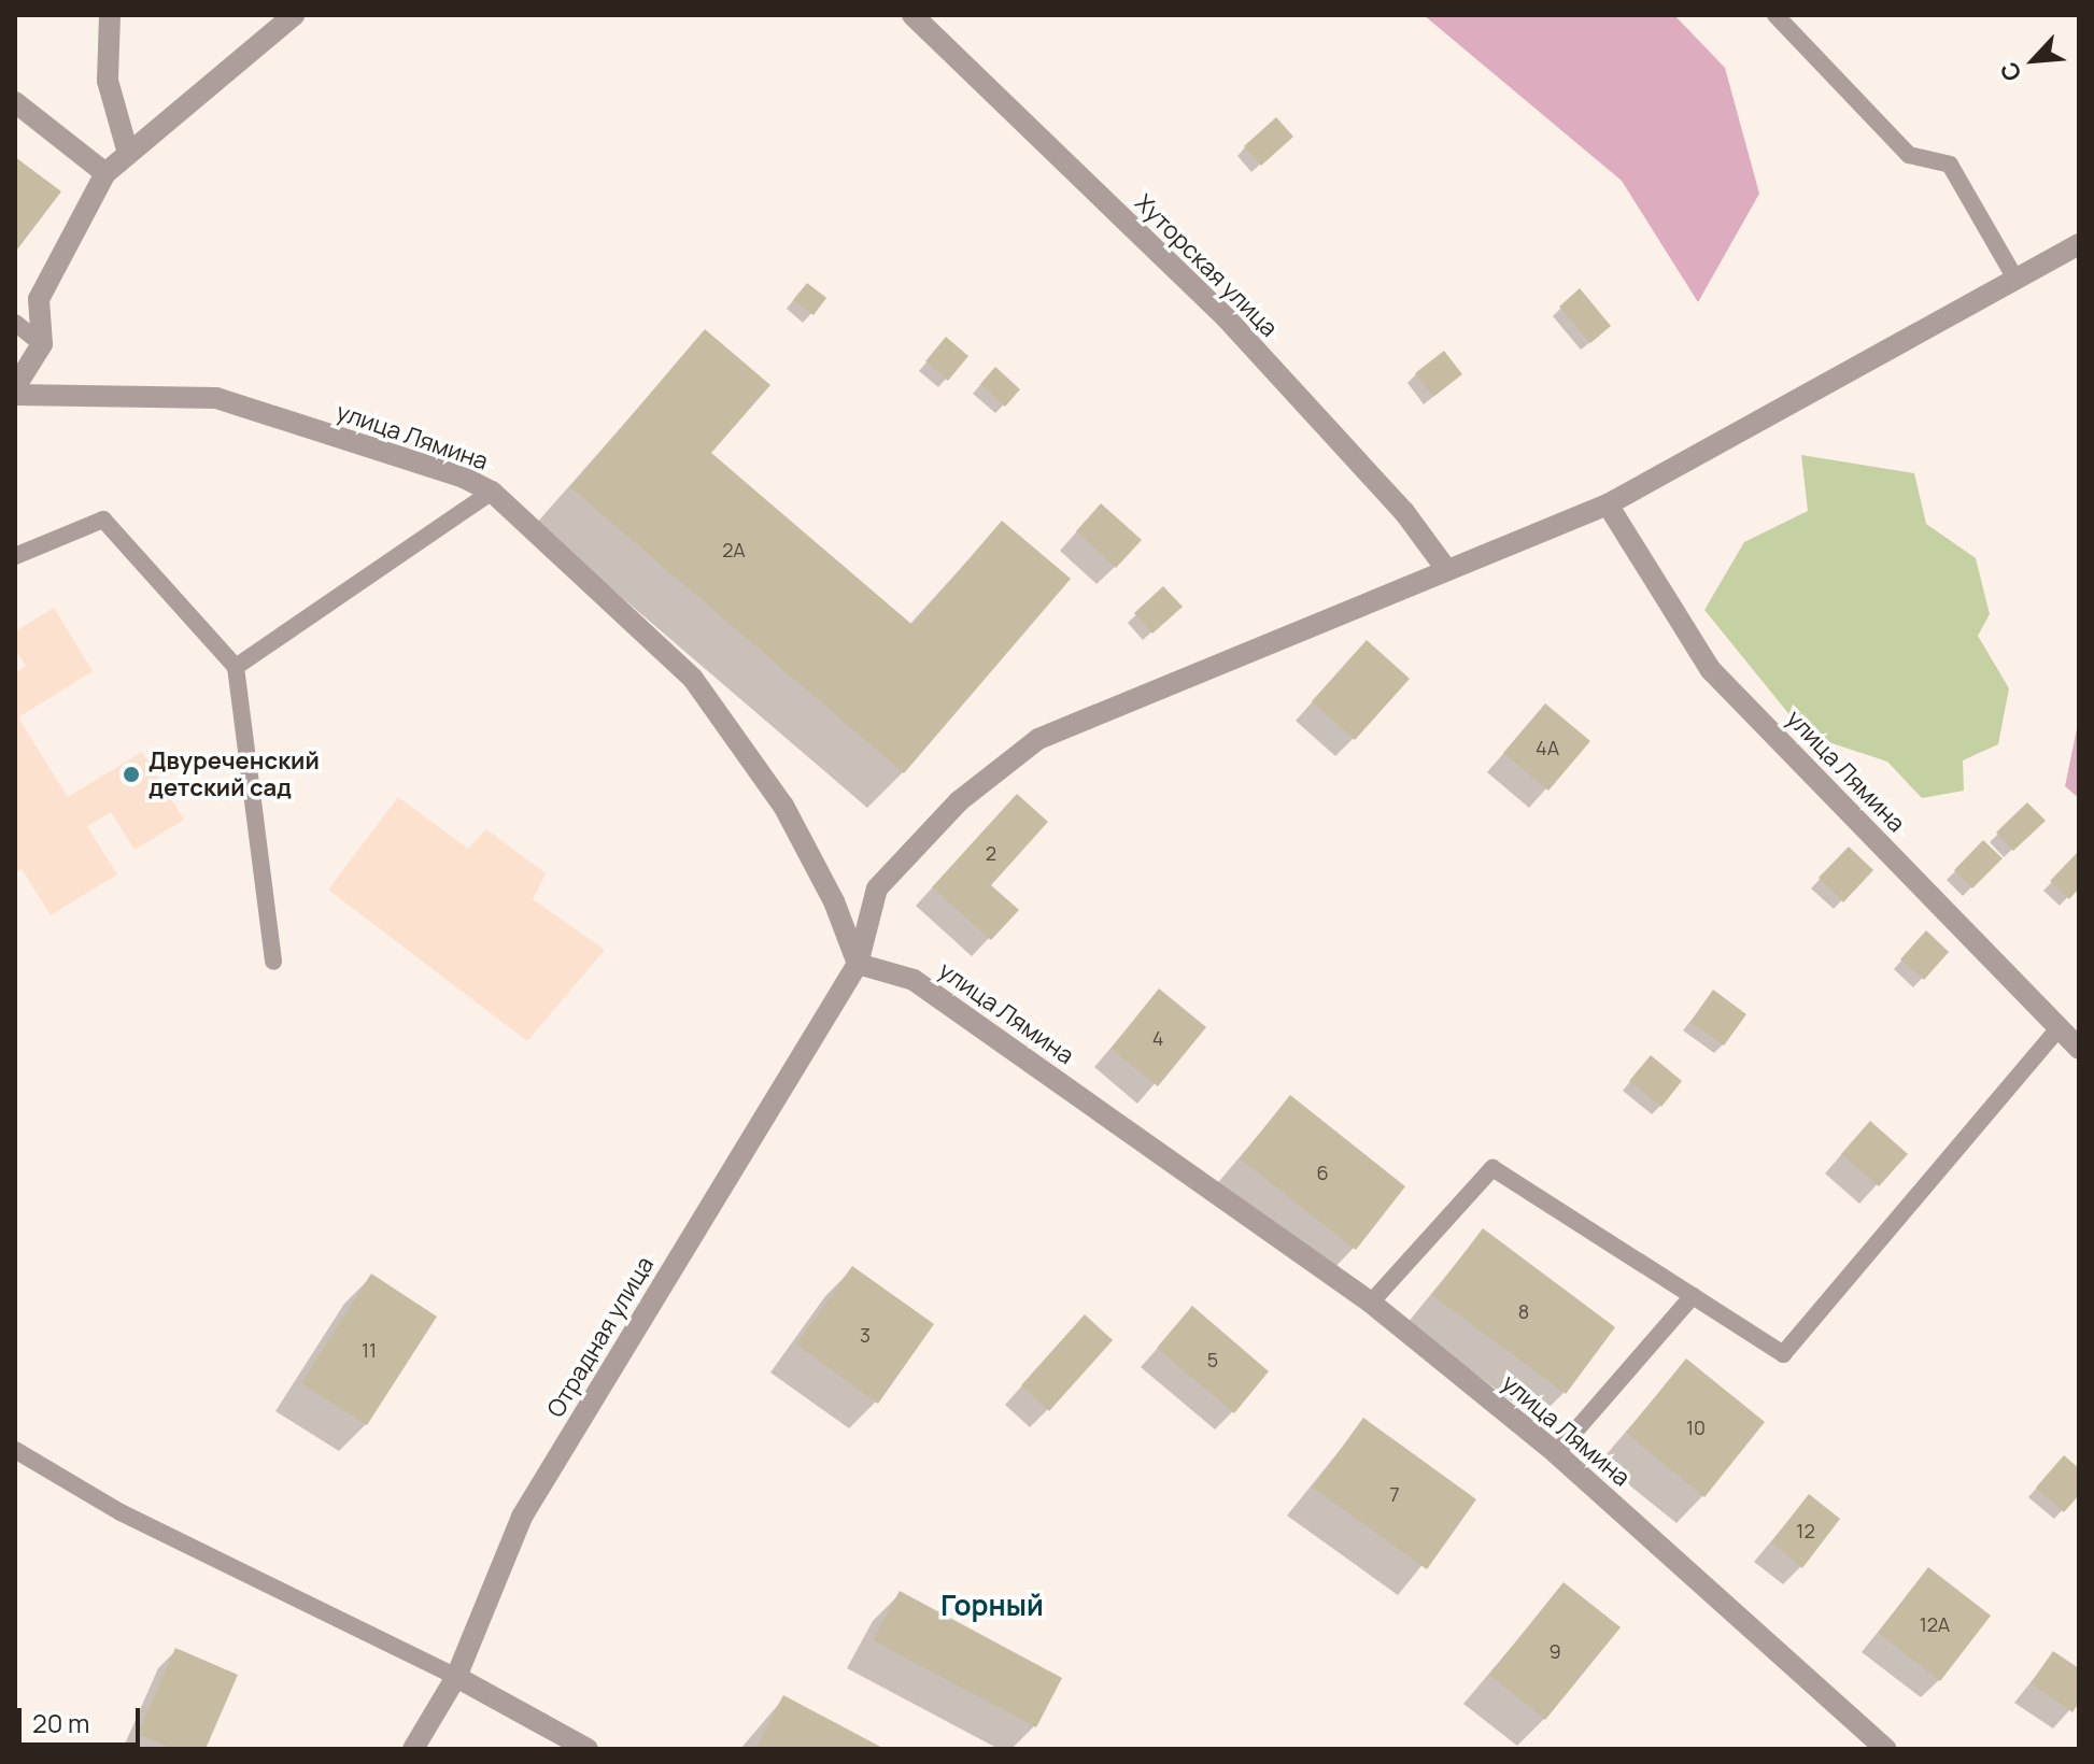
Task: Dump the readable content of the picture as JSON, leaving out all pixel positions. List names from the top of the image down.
{
  "streets": {
    "street": ["Хуторская улица", "улица Лямина", "Отрадная улица"]
  },
  "crossings": [
    ["Хуторская улица", "Отрадная улица"],
    ["улица Лямина", "Отрадная улица"]
  ],
  "districts": ["Горный"],
  "places": ["Двуреченский детский сад"],
  "house_numbers": [
    "2А",
    "4А",
    "2",
    "4",
    "6",
    "8",
    "3",
    "11",
    "5",
    "10",
    "7",
    "12",
    "12А",
    "9"
  ],
  "scale_bar": "20 m",
  "north": "bottom left"
}
